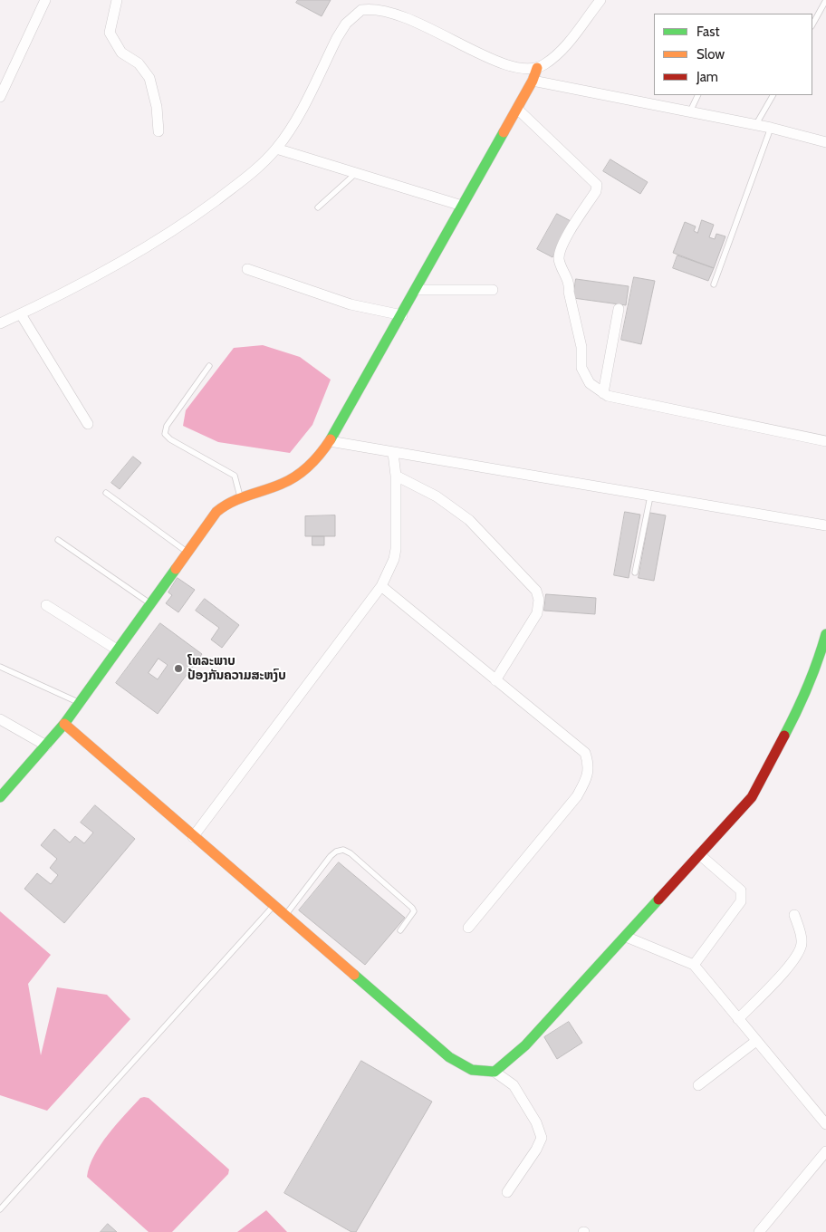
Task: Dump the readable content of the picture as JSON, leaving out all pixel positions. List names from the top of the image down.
{
  "places": ["ໂທລະພາບ ປ້ອງກັນຄວາມສະຫງົບ"],
  "legend": ["Fast", "Slow", "Jam"]
}
